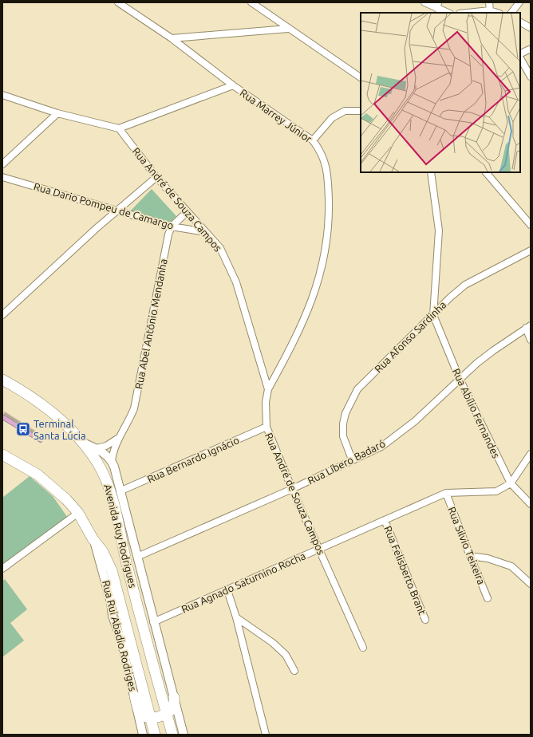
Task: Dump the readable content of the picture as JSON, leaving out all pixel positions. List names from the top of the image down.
{
  "streets": {
    "main road": ["Avenida Ruy Rodrigues"],
    "street": [
      "Rua Marrey Júnior",
      "Rua André de Souza Campos",
      "Rua Dario Pompeu de Camargo",
      "Rua Abel Antônio Mendanha",
      "Rua Afonso Sardinha",
      "Rua Abílio Fernandes",
      "Rua Bernardo Ignácio",
      "Rua Líbero Badaró",
      "Rua Silvio Teixeira",
      "Rua Felisberto Brant",
      "Rua Agnado Saturnino Rocha",
      "Rua Rui Abadio Rodriges"
    ]
  },
  "crossings": [
    ["Rua Marrey Júnior", "Rua André de Souza Campos"],
    ["Rua André de Souza Campos", "Rua Dario Pompeu de Camargo"],
    ["Rua André de Souza Campos", "Rua Bernardo Ignácio"],
    ["Rua André de Souza Campos", "Rua Líbero Badaró"],
    ["Rua André de Souza Campos", "Rua Agnado Saturnino Rocha"],
    ["Rua Dario Pompeu de Camargo", "Rua Abel Antônio Mendanha"],
    ["Rua Afonso Sardinha", "Rua Abílio Fernandes"],
    ["Rua Afonso Sardinha", "Rua Líbero Badaró"],
    ["Rua Abílio Fernandes", "Rua Líbero Badaró"],
    ["Rua Abílio Fernandes", "Rua Agnado Saturnino Rocha"],
    ["Avenida Ruy Rodrigues", "Rua Rui Abadio Rodriges"],
    ["Rua Silvio Teixeira", "Rua Agnado Saturnino Rocha"],
    ["Rua Felisberto Brant", "Rua Agnado Saturnino Rocha"]
  ],
  "places": {
    "bus stop": ["Terminal Santa Lúcia"]
  }
}
